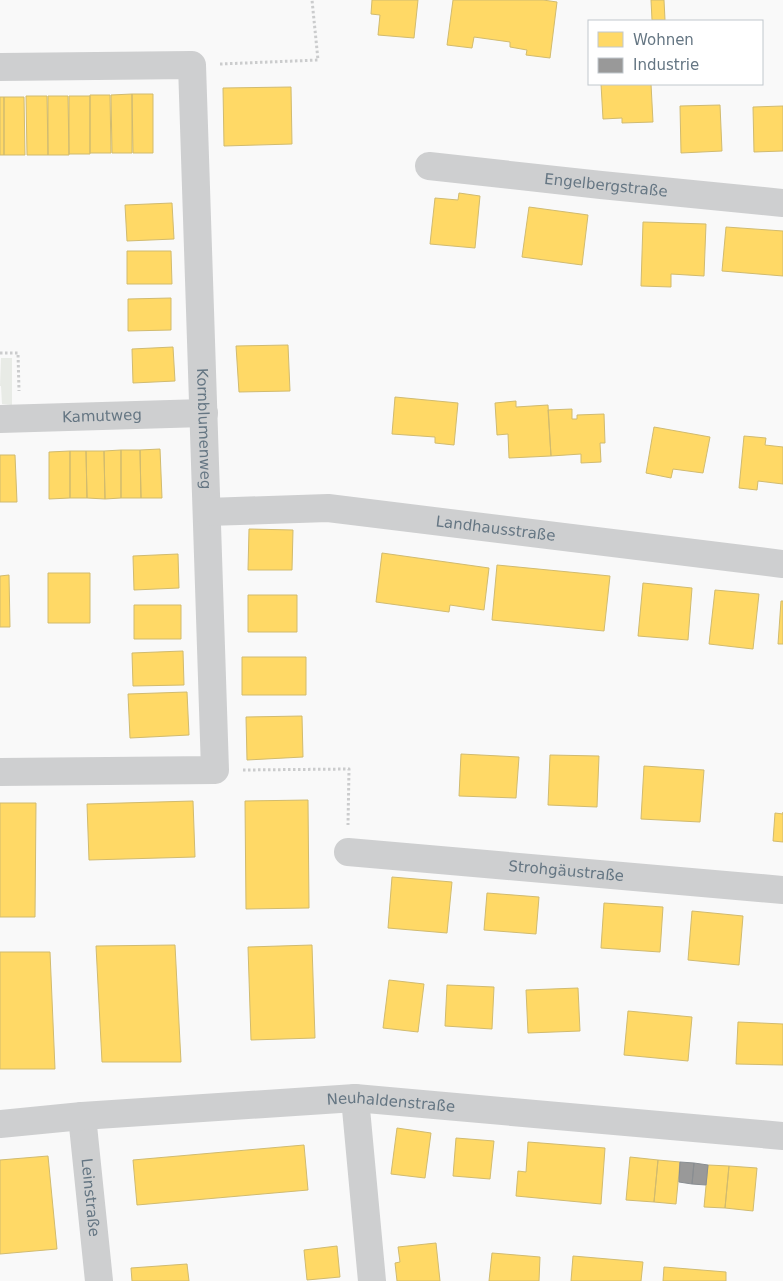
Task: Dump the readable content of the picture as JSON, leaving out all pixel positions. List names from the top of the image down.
{
  "streets": {
    "street": [
      "Engelbergstraße",
      "Kamutweg",
      "Kornblumenweg",
      "Landhausstraße",
      "Strohgäustraße",
      "Neuhaldenstraße",
      "Leinstraße"
    ]
  },
  "crossings": [
    ["Kamutweg", "Kornblumenweg"],
    ["Kornblumenweg", "Landhausstraße"],
    ["Neuhaldenstraße", "Leinstraße"]
  ],
  "legend": ["Wohnen", "Industrie"]
}
